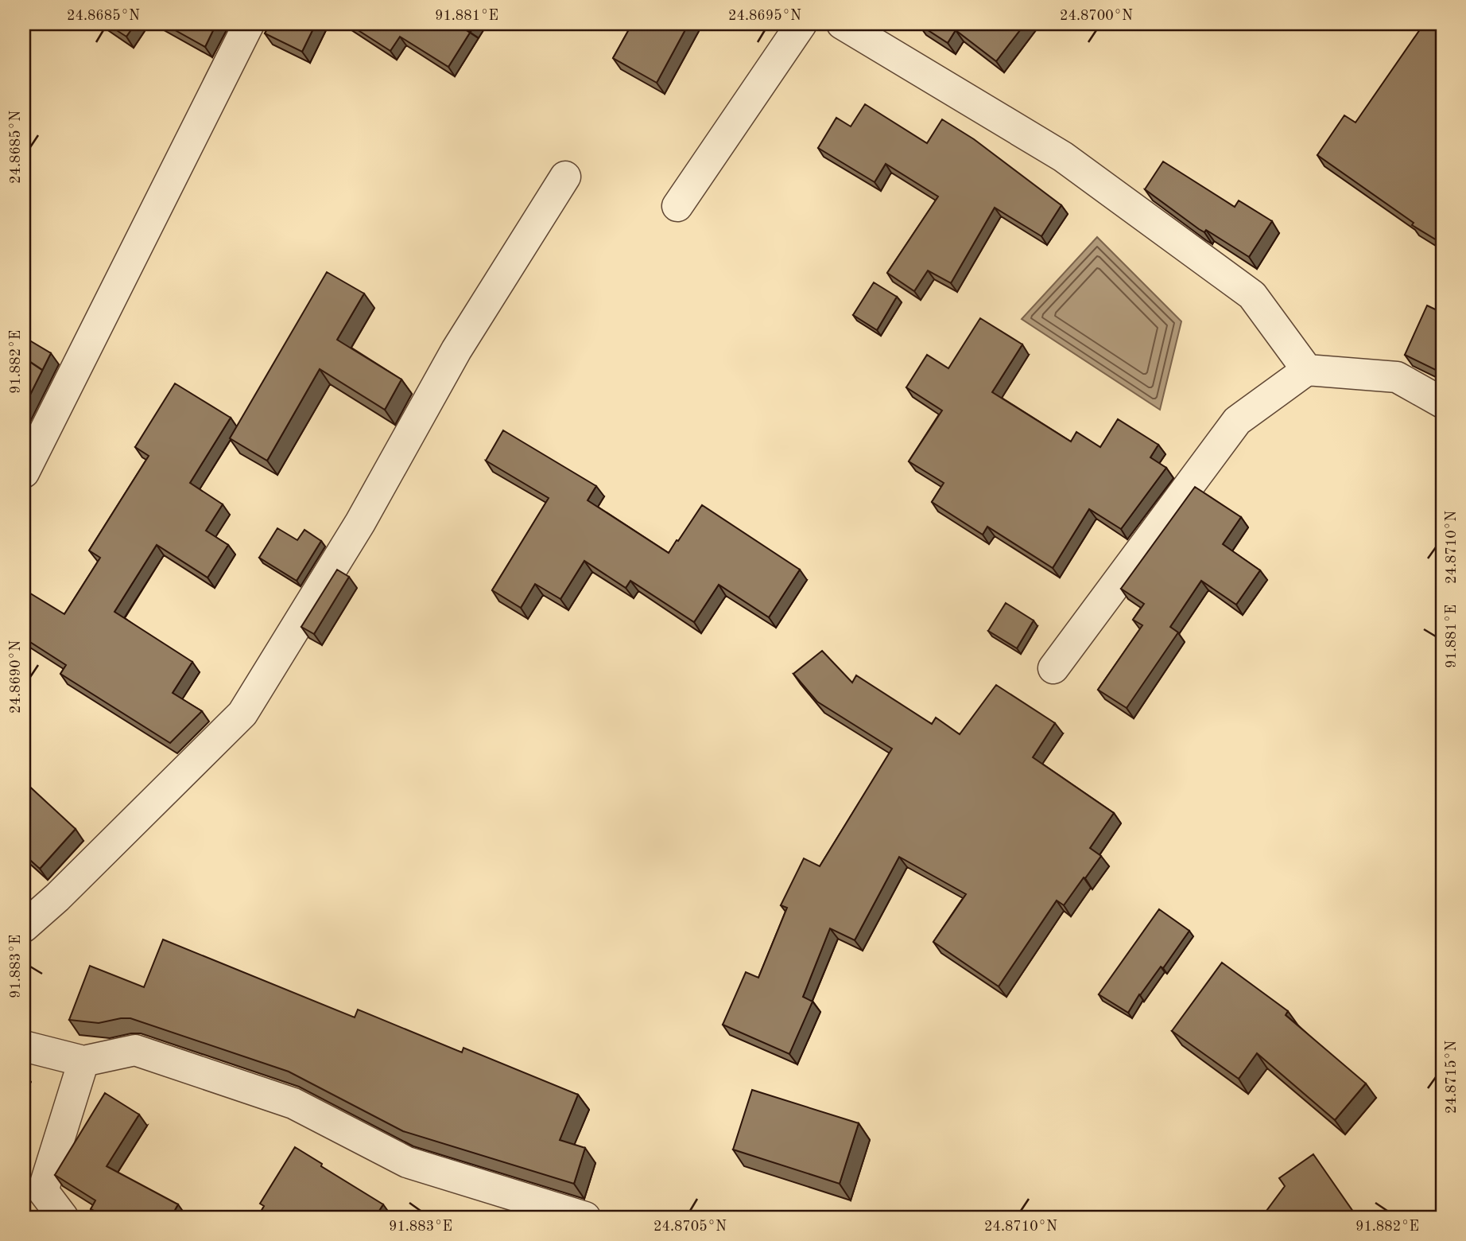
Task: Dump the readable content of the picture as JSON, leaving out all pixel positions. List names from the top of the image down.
{
  "coordinates": [
    "24.8685°N",
    "91.881°E",
    "24.8695°N",
    "24.8700°N",
    "91.882°E",
    "24.8710°N",
    "24.8690°N",
    "91.883°E",
    "24.8715°N",
    "24.8705°N"
  ]
}
